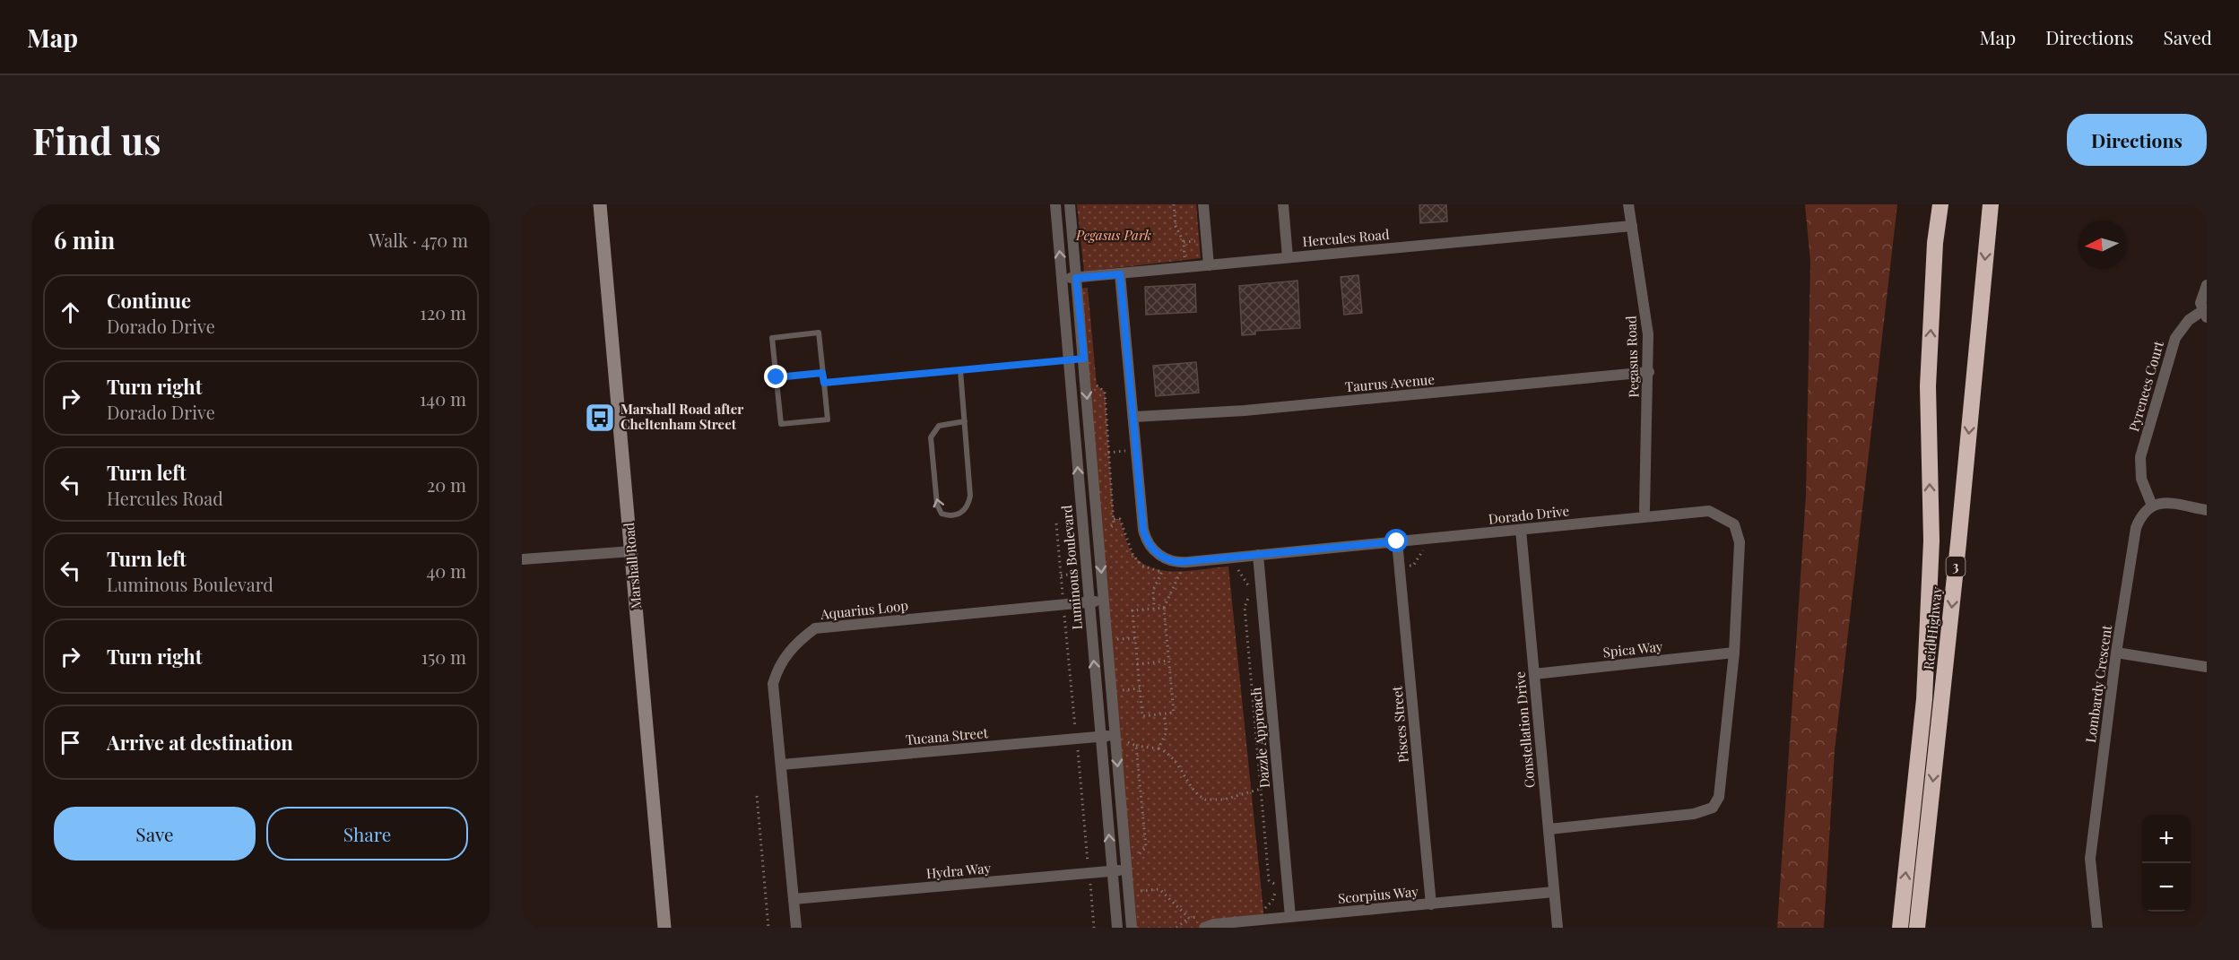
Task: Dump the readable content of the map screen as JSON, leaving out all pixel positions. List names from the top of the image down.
{
  "streets": {
    "highway": ["3", "Reid Highway"],
    "main road": ["Marshall Road"],
    "street": [
      "Hercules Road",
      "Pegasus Road",
      "Taurus Avenue",
      "Pyrenees Court",
      "Dorado Drive",
      "Luminous Boulevard",
      "Aquarius Loop",
      "Spica Way",
      "Lombardy Crescent",
      "Pisces Street",
      "Constellation Drive",
      "Tucana Street",
      "Dazzle Approach",
      "Hydra Way",
      "Scorpius Way"
    ]
  },
  "crossings": [
    ["Hercules Road", "Pegasus Road"],
    ["Hercules Road", "Dorado Drive"],
    ["Hercules Road", "Luminous Boulevard"],
    ["Pegasus Road", "Taurus Avenue"],
    ["Taurus Avenue", "Dorado Drive"],
    ["Pyrenees Court", "Lombardy Crescent"],
    ["Dorado Drive", "Spica Way"],
    ["Dorado Drive", "Pisces Street"],
    ["Dorado Drive", "Constellation Drive"],
    ["Dorado Drive", "Dazzle Approach"],
    ["Luminous Boulevard", "Aquarius Loop"],
    ["Luminous Boulevard", "Tucana Street"],
    ["Luminous Boulevard", "Hydra Way"],
    ["Aquarius Loop", "Tucana Street"],
    ["Aquarius Loop", "Hydra Way"],
    ["Spica Way", "Constellation Drive"],
    ["Pisces Street", "Scorpius Way"],
    ["Constellation Drive", "Scorpius Way"],
    ["Dazzle Approach", "Scorpius Way"]
  ],
  "parks": ["Pegasus Park"],
  "places": {
    "bus stop": ["Marshall Road after Cheltenham Street"]
  },
  "north": "left",
  "page": {
    "header": "Map",
    "nav": ["Map", "Directions", "Saved"],
    "buttons": [
      "Directions",
      ["Save", "Share"]
    ],
    "title": "Find us",
    "heading": ["6 min", "Walk · 470 m"],
    "list": [
      ["Continue", "Dorado Drive", "120 m"],
      ["Turn right", "Dorado Drive", "140 m"],
      ["Turn left", "Hercules Road", "20 m"],
      ["Turn left", "Luminous Boulevard", "40 m"],
      ["Turn right", "150 m"],
      "Arrive at destination"
    ],
    "map_buttons": ["+", "−"]
  }
}
